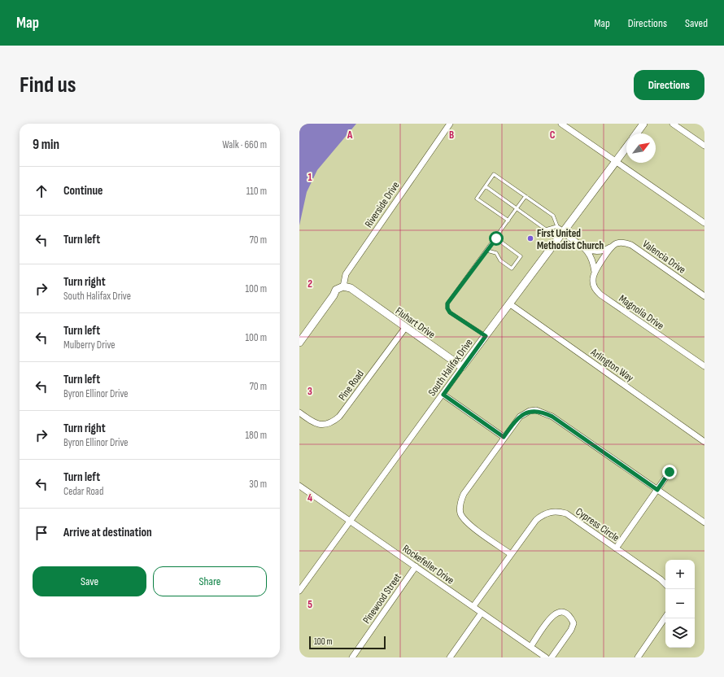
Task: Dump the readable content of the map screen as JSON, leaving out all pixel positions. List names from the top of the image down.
{
  "streets": {
    "street": [
      "Riverside Drive",
      "Valencia Drive",
      "Magnolia Drive",
      "Fluhart Drive",
      "Arlington Way",
      "South Halifax Drive",
      "Pine Road",
      "Cypress Circle",
      "Rockefeller Drive",
      "Pinewood Street"
    ]
  },
  "crossings": [
    ["Riverside Drive", "Fluhart Drive"],
    ["Valencia Drive", "Magnolia Drive"],
    ["Valencia Drive", "South Halifax Drive"],
    ["Fluhart Drive", "South Halifax Drive"],
    ["Fluhart Drive", "Pine Road"],
    ["Arlington Way", "South Halifax Drive"],
    ["South Halifax Drive", "Rockefeller Drive"],
    ["Cypress Circle", "Rockefeller Drive"],
    ["Rockefeller Drive", "Pinewood Street"]
  ],
  "places": ["First United Methodist Church"],
  "scale_bar": "100 m",
  "north": "top right",
  "page": {
    "header": "Map",
    "nav": ["Map", "Directions", "Saved"],
    "buttons": [
      "Directions",
      ["Save", "Share"]
    ],
    "title": "Find us",
    "heading": ["9 min", "Walk · 660 m"],
    "list": [
      ["Continue", "110 m"],
      ["Turn left", "70 m"],
      ["Turn right", "South Halifax Drive", "100 m"],
      ["Turn left", "Mulberry Drive", "100 m"],
      ["Turn left", "Byron Ellinor Drive", "70 m"],
      ["Turn right", "Byron Ellinor Drive", "180 m"],
      ["Turn left", "Cedar Road", "30 m"],
      "Arrive at destination"
    ],
    "map_buttons": ["+", "−"],
    "scale": "100 m"
  },
  "grid": {
    "columns": ["A", "B", "C"],
    "rows": [
      "1",
      "2",
      "3",
      "4",
      "5"
    ]
  }
}
